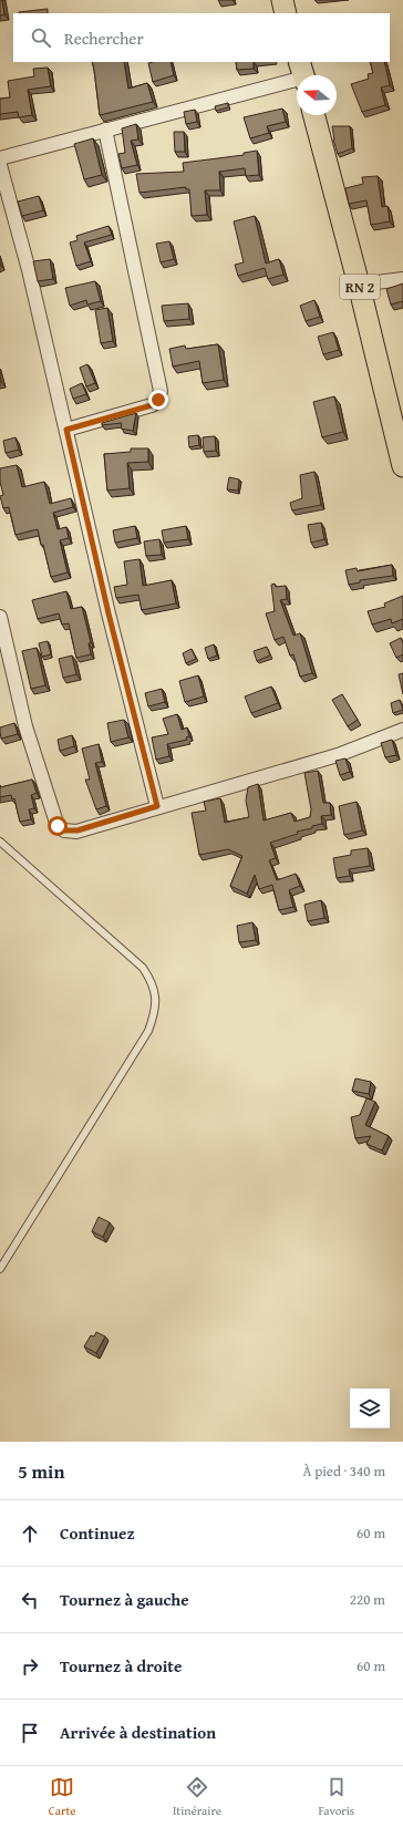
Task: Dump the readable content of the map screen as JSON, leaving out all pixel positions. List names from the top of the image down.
{
  "streets": {
    "highway": ["RN 2"]
  },
  "north": "left",
  "page": {
    "search": "Rechercher",
    "heading": ["5 min", "À pied · 340 m"],
    "list": [
      ["Continuez", "60 m"],
      ["Tournez à gauche", "220 m"],
      ["Tournez à droite", "60 m"],
      "Arrivée à destination"
    ],
    "nav": ["Carte", "Itinéraire", "Favoris"]
  }
}
